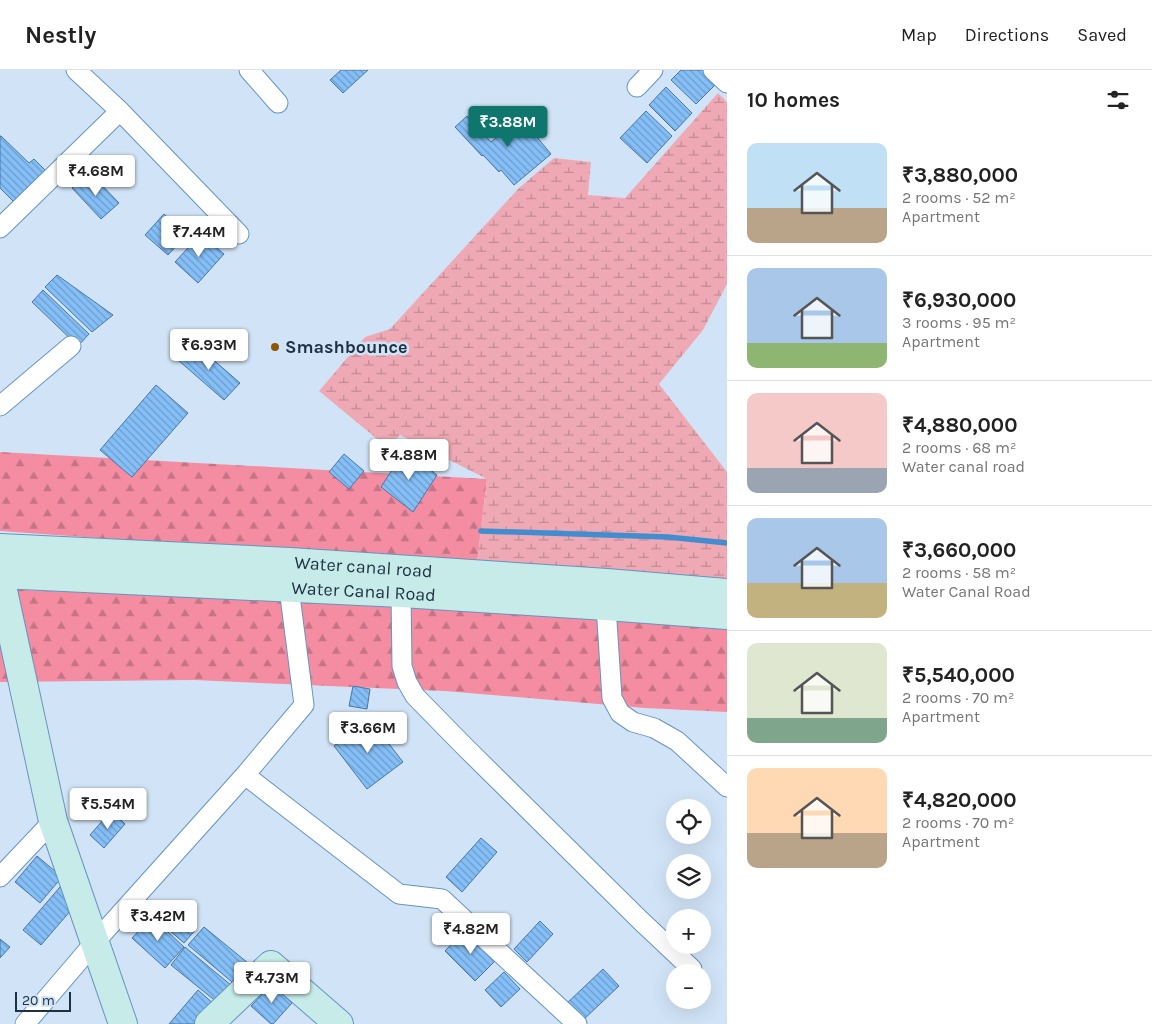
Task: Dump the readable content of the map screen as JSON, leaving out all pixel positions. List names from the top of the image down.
{
  "streets": {
    "main road": ["Water canal road", "Water Canal Road"]
  },
  "crossings": [
    ["Water canal road", "Water Canal Road"]
  ],
  "places": ["Smashbounce"],
  "scale_bar": "20 m",
  "page": {
    "header": "Nestly",
    "nav": ["Map", "Directions", "Saved"],
    "heading": "10 homes",
    "price": [
      "₹3.88M",
      "₹4.68M",
      "₹7.44M",
      "₹6.93M",
      "₹4.88M",
      "₹3.66M",
      "₹5.54M",
      "₹3.42M",
      "₹4.82M",
      "₹4.73M"
    ],
    "list": [
      {
        "name": "₹3,880,000",
        "note": "2 rooms · 52 m² · Apartment"
      },
      {
        "name": "₹6,930,000",
        "note": "3 rooms · 95 m² · Apartment"
      },
      {
        "name": "₹4,880,000",
        "note": "2 rooms · 68 m² · Water canal road"
      },
      {
        "name": "₹3,660,000",
        "note": "2 rooms · 58 m² · Water Canal Road"
      },
      {
        "name": "₹5,540,000",
        "note": "2 rooms · 70 m² · Apartment"
      },
      {
        "name": "₹4,820,000",
        "note": "2 rooms · 70 m² · Apartment"
      }
    ],
    "map_buttons": ["+", "−"],
    "scale": "20 m"
  }
}
